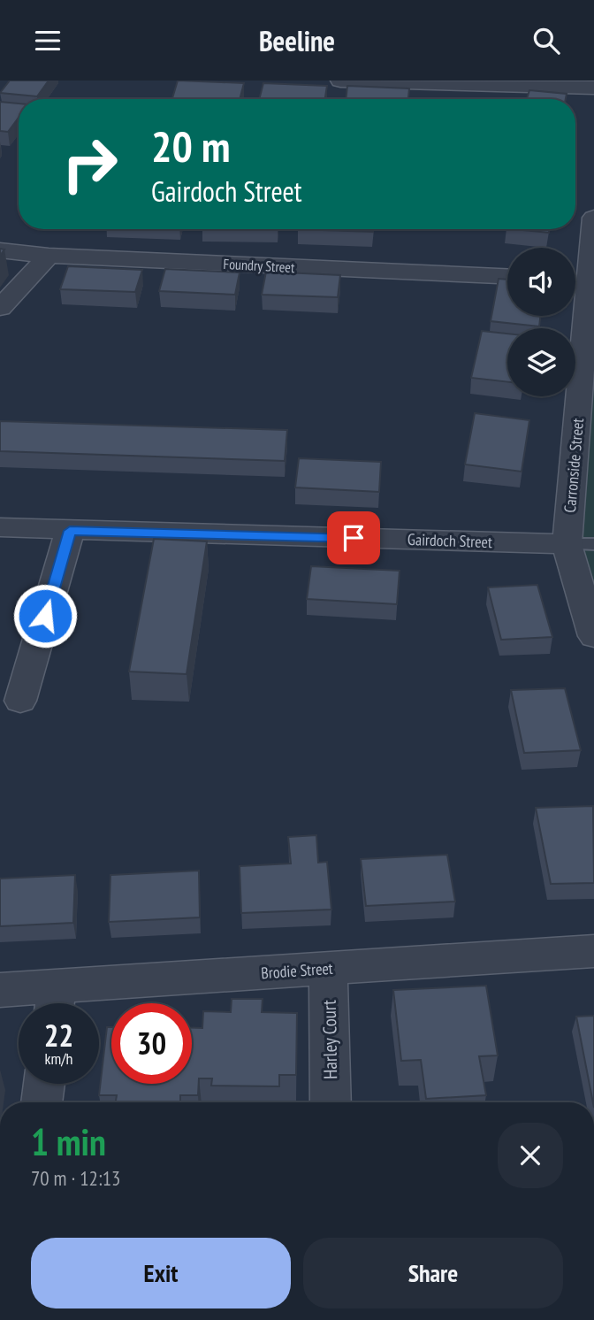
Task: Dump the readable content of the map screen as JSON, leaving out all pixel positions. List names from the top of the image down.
{
  "streets": {
    "street": [
      "Foundry Street",
      "Carronside Street",
      "Gairdoch Street",
      "Brodie Street",
      "Harley Court"
    ]
  },
  "crossings": [
    ["Carronside Street", "Gairdoch Street"],
    ["Brodie Street", "Harley Court"]
  ],
  "page": {
    "header": "Beeline",
    "turn": ["20 m", "Gairdoch Street"],
    "speed": "22 km/h",
    "limit": "30",
    "heading": ["1 min", "70 m · 12:13"],
    "buttons": ["Exit", "Share"]
  }
}
